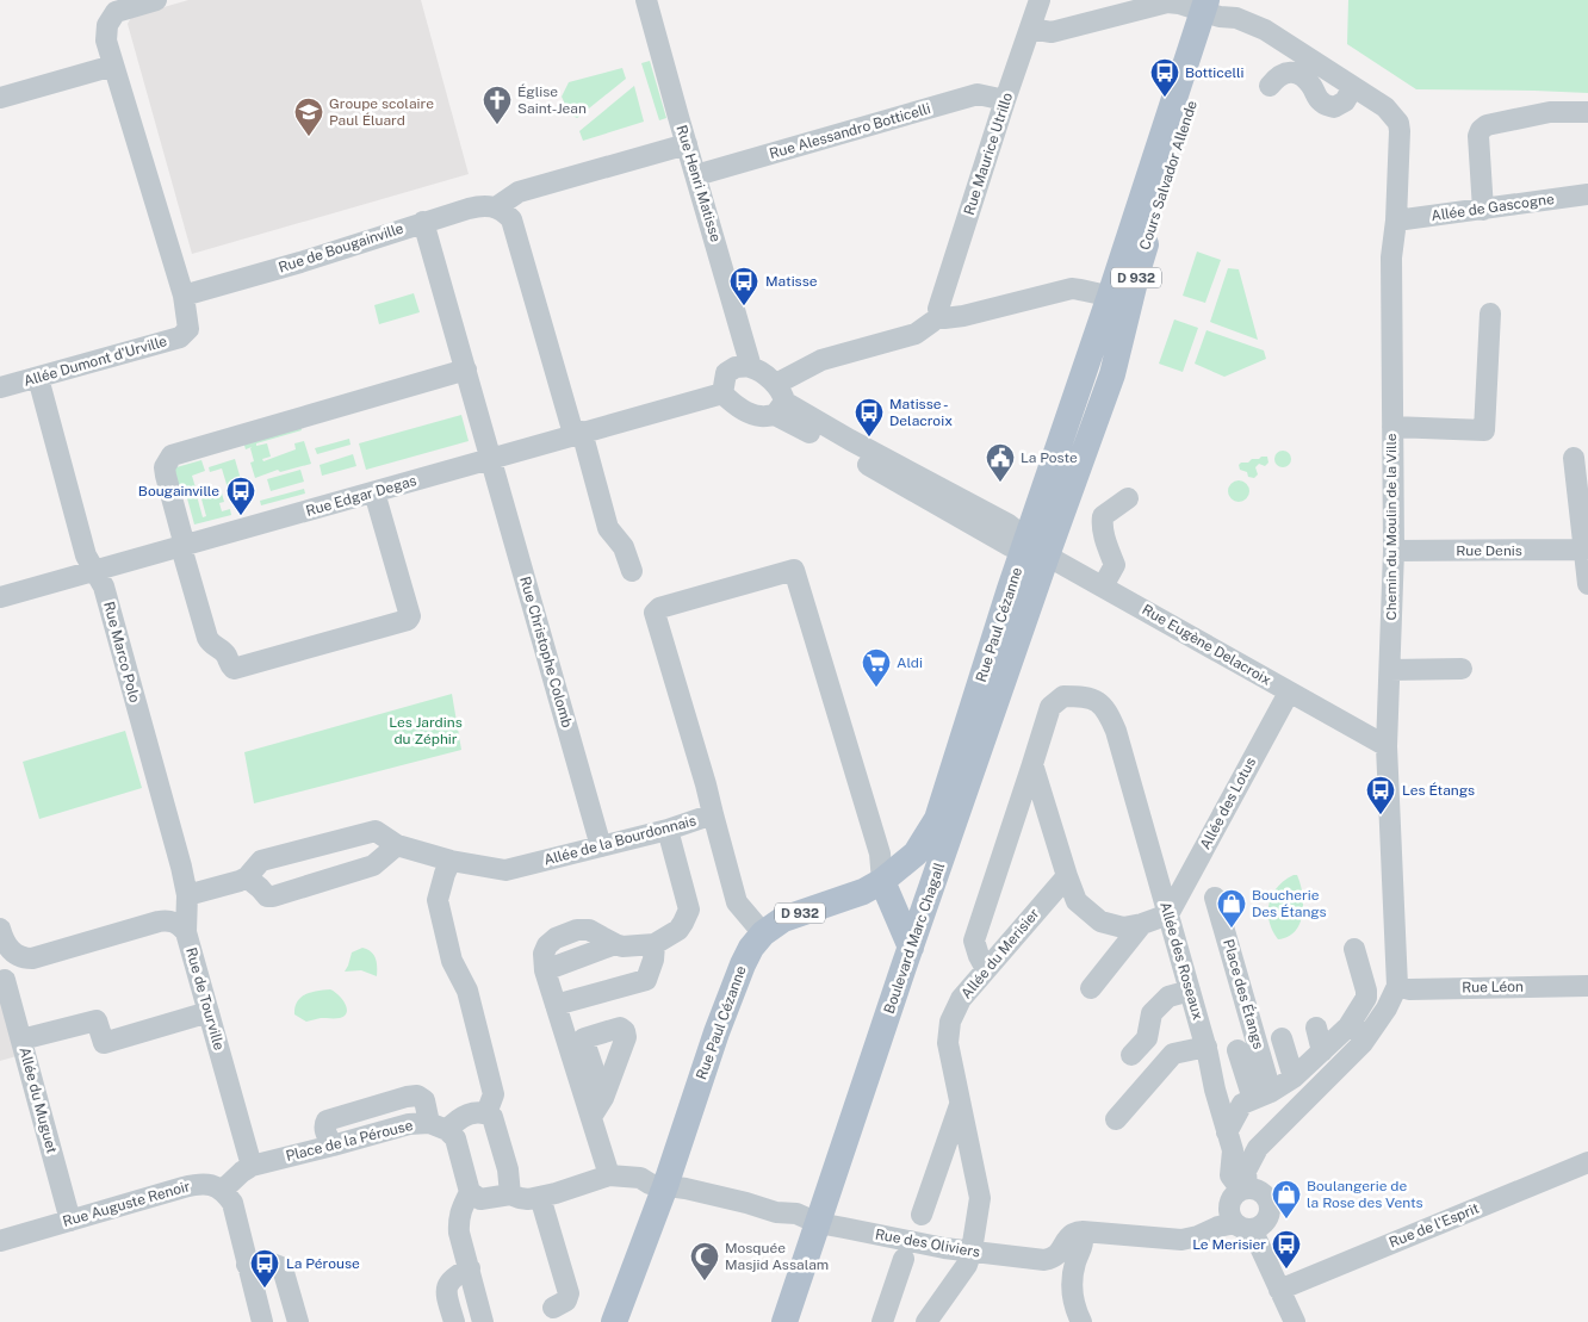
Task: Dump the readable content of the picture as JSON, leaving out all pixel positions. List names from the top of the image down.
{
  "streets": {
    "main road": [
      "Cours Salvador Allende",
      "D 932",
      "Rue Paul Cézanne",
      "Boulevard Marc Chagall"
    ],
    "street": [
      "Rue Alessandro Botticelli",
      "Rue Maurice Utrillo",
      "Rue Henri Matisse",
      "Allée de Gascogne",
      "Rue de Bougainville",
      "Allée Dumont d'Urville",
      "Rue Edgar Degas",
      "Chemin du Moulin de la Ville",
      "Rue Denis",
      "Rue Eugène Delacroix",
      "Rue Marco Polo",
      "Rue Christophe Colomb",
      "Allée des Lotus",
      "Allée de la Bourdonnais",
      "Allée du Merisier",
      "Allée des Roseaux",
      "Rue Léon",
      "Place des Étangs",
      "Rue de Tourville",
      "Allée du Muguet",
      "Place de la Pérouse",
      "Rue Auguste Renoir",
      "Rue de l'Esprit",
      "Rue des Oliviers"
    ]
  },
  "crossings": [
    ["Rue Alessandro Botticelli", "Rue Maurice Utrillo"],
    ["Rue Alessandro Botticelli", "Rue Henri Matisse"],
    ["Cours Salvador Allende", "Chemin du Moulin de la Ville"],
    ["Cours Salvador Allende", "Rue Paul Cézanne"],
    ["Cours Salvador Allende", "Rue Eugène Delacroix"],
    ["Cours Salvador Allende", "Boulevard Marc Chagall"],
    ["Rue Henri Matisse", "Rue Eugène Delacroix"],
    ["Allée de Gascogne", "Chemin du Moulin de la Ville"],
    ["Rue de Bougainville", "Allée Dumont d'Urville"],
    ["Rue de Bougainville", "Rue Christophe Colomb"],
    ["Allée Dumont d'Urville", "Rue Marco Polo"],
    ["Rue Edgar Degas", "Rue Marco Polo"],
    ["Rue Edgar Degas", "Rue Christophe Colomb"],
    ["Chemin du Moulin de la Ville", "Rue Denis"],
    ["Chemin du Moulin de la Ville", "Rue Eugène Delacroix"],
    ["Chemin du Moulin de la Ville", "Allée des Roseaux"],
    ["Chemin du Moulin de la Ville", "Rue Léon"],
    ["Chemin du Moulin de la Ville", "Rue de l'Esprit"],
    ["Rue Paul Cézanne", "Rue Eugène Delacroix"],
    ["Rue Paul Cézanne", "Allée de la Bourdonnais"],
    ["Rue Paul Cézanne", "Boulevard Marc Chagall"],
    ["Rue Paul Cézanne", "Rue des Oliviers"],
    ["Rue Eugène Delacroix", "Allée des Lotus"],
    ["Rue Eugène Delacroix", "Boulevard Marc Chagall"],
    ["Rue Marco Polo", "Allée de la Bourdonnais"],
    ["Rue Marco Polo", "Rue de Tourville"],
    ["Rue Christophe Colomb", "Allée de la Bourdonnais"],
    ["Allée des Lotus", "Allée des Roseaux"],
    ["Boulevard Marc Chagall", "Rue des Oliviers"],
    ["Allée du Merisier", "Rue des Oliviers"],
    ["Rue de Tourville", "Place de la Pérouse"],
    ["Allée du Muguet", "Rue Auguste Renoir"],
    ["Place de la Pérouse", "Rue Auguste Renoir"]
  ],
  "parks": ["Les Jardins du Zéphir"],
  "places": {
    "bus stop": [
      "Botticelli",
      "Matisse",
      "Matisse - Delacroix",
      "Bougainville",
      "Les Étangs",
      "Le Merisier",
      "La Pérouse"
    ],
    "church": ["Église Saint-Jean"],
    "school or university": ["Groupe scolaire Paul Éluard"],
    "public building": ["La Poste"],
    "supermarket": ["Aldi"],
    "shop": ["Boucherie Des Étangs", "Boulangerie de la Rose des Vents"],
    "mosque": ["Mosquée Masjid Assalam"]
  }
}
